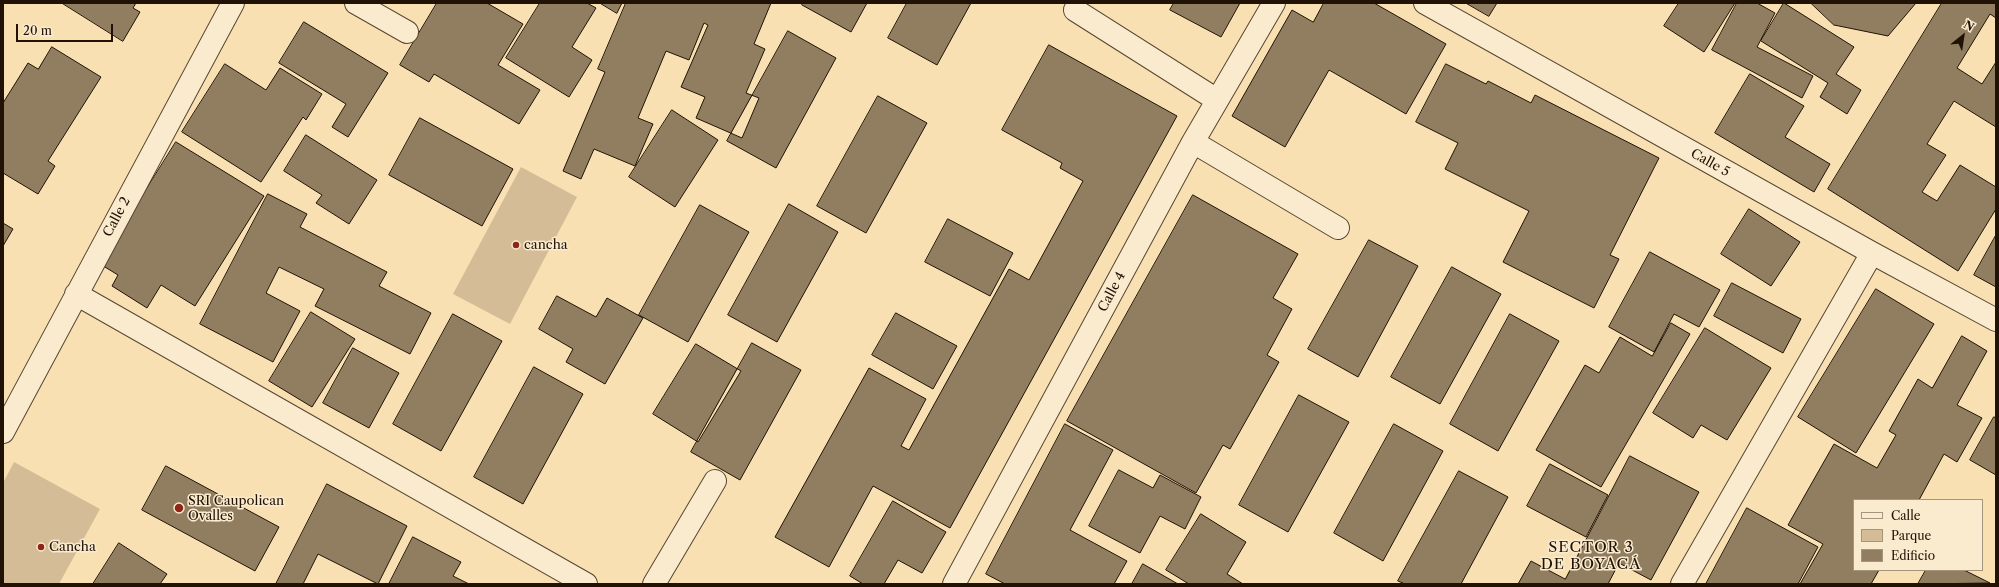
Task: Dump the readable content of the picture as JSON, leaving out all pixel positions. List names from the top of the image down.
{
  "streets": {
    "street": ["Calle 5", "Calle 2", "Calle 4"]
  },
  "districts": ["SECTOR 3 DE BOYACÁ"],
  "places": ["cancha", "SRI Caupolican Ovalles", "Cancha"],
  "legend": ["Calle", "Parque", "Edificio"],
  "scale_bar": "20 m",
  "north": "top right"
}
